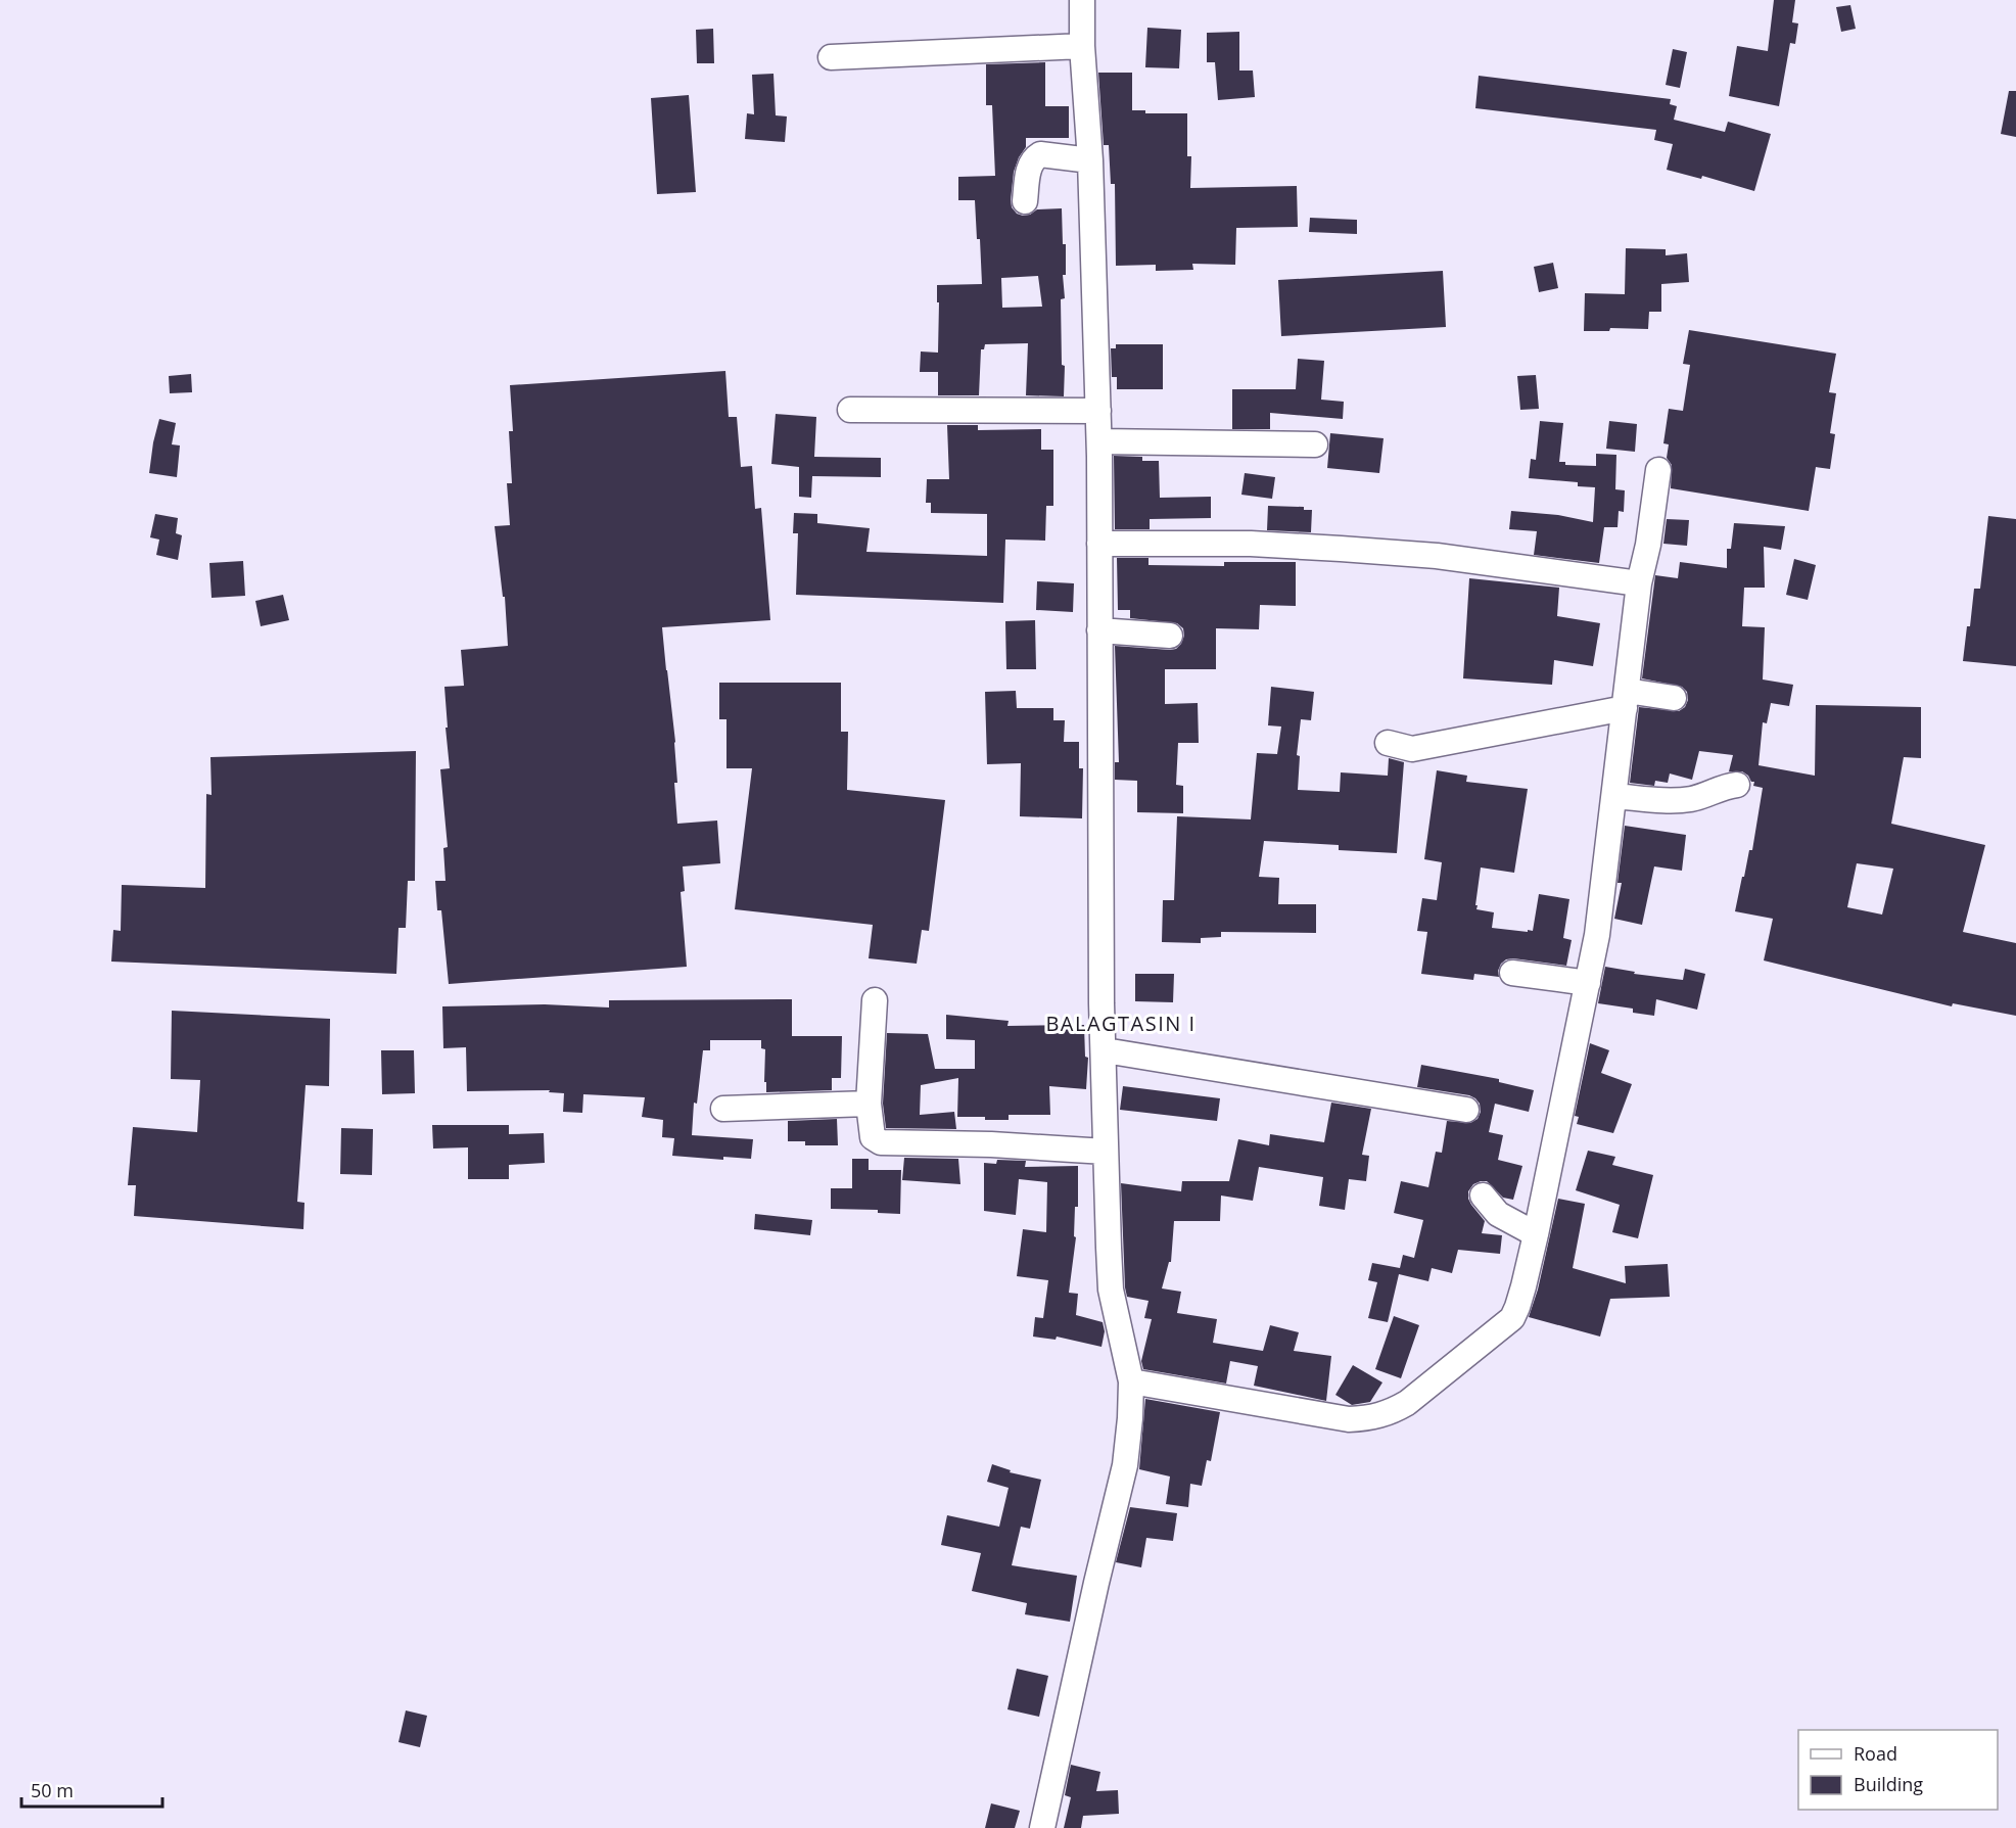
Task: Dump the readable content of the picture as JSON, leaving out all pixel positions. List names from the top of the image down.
{
  "districts": ["BALAGTASIN I"],
  "legend": ["Road", "Building"],
  "scale_bar": "50 m"
}
